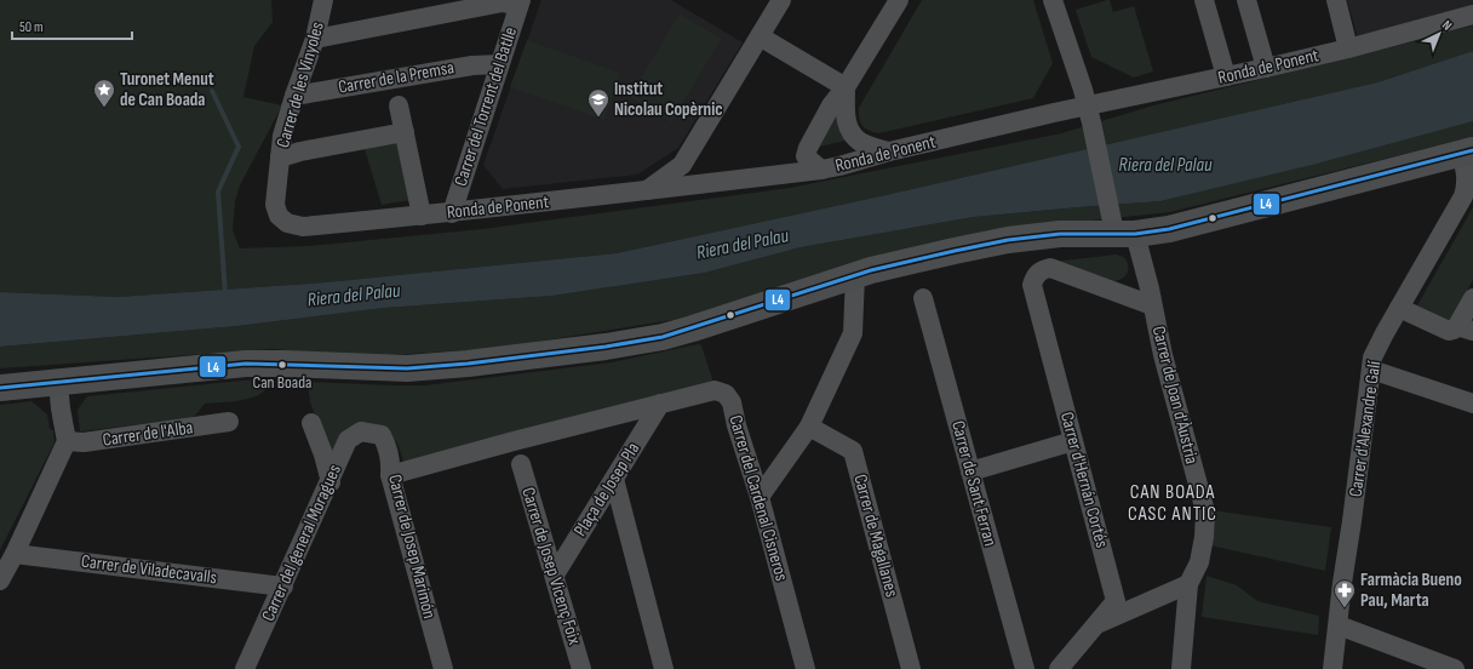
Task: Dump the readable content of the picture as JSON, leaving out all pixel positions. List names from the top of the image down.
{
  "streets": {
    "street": [
      "Ronda de Ponent",
      "Carrer de la Premsa",
      "Carrer de les Vinyoles",
      "Carrer del Torrent del Batlle",
      "Carrer de Joan d'Àustria",
      "Carrer d'Alexandre Galí",
      "Carrer de l'Alba",
      "Carrer d'Hernán Cortés",
      "Carrer de Sant Ferran",
      "Plaça de Josep Pla",
      "Carrer del Cardenal Cisneros",
      "Carrer de Magallanes",
      "Carrer del general Moragues",
      "Carrer de Josep Marimón",
      "Carrer de Josep Vicenç Foix",
      "Carrer de Viladecavalls"
    ]
  },
  "crossings": [
    ["Ronda de Ponent", "Carrer de les Vinyoles"],
    ["Ronda de Ponent", "Carrer del Torrent del Batlle"],
    ["Ronda de Ponent", "Carrer de Joan d'Àustria"],
    ["Carrer de la Premsa", "Carrer de les Vinyoles"],
    ["Carrer de la Premsa", "Carrer del Torrent del Batlle"],
    ["Carrer de Joan d'Àustria", "Carrer d'Hernán Cortés"],
    ["Plaça de Josep Pla", "Carrer del Cardenal Cisneros"],
    ["Plaça de Josep Pla", "Carrer de Josep Vicenç Foix"],
    ["Carrer del general Moragues", "Carrer de Josep Marimón"],
    ["Carrer del general Moragues", "Carrer de Viladecavalls"]
  ],
  "districts": ["CAN BOADA CASC ANTIC"],
  "water": ["Riera del Palau"],
  "places": {
    "place": ["Turonet Menut de Can Boada"],
    "school or university": ["Institut Nicolau Copèrnic"],
    "other": ["Can Boada"],
    "pharmacy": ["Farmàcia Bueno Pau, Marta"]
  },
  "lines": ["transit line L4"],
  "scale_bar": "50 m",
  "north": "top right"
}
